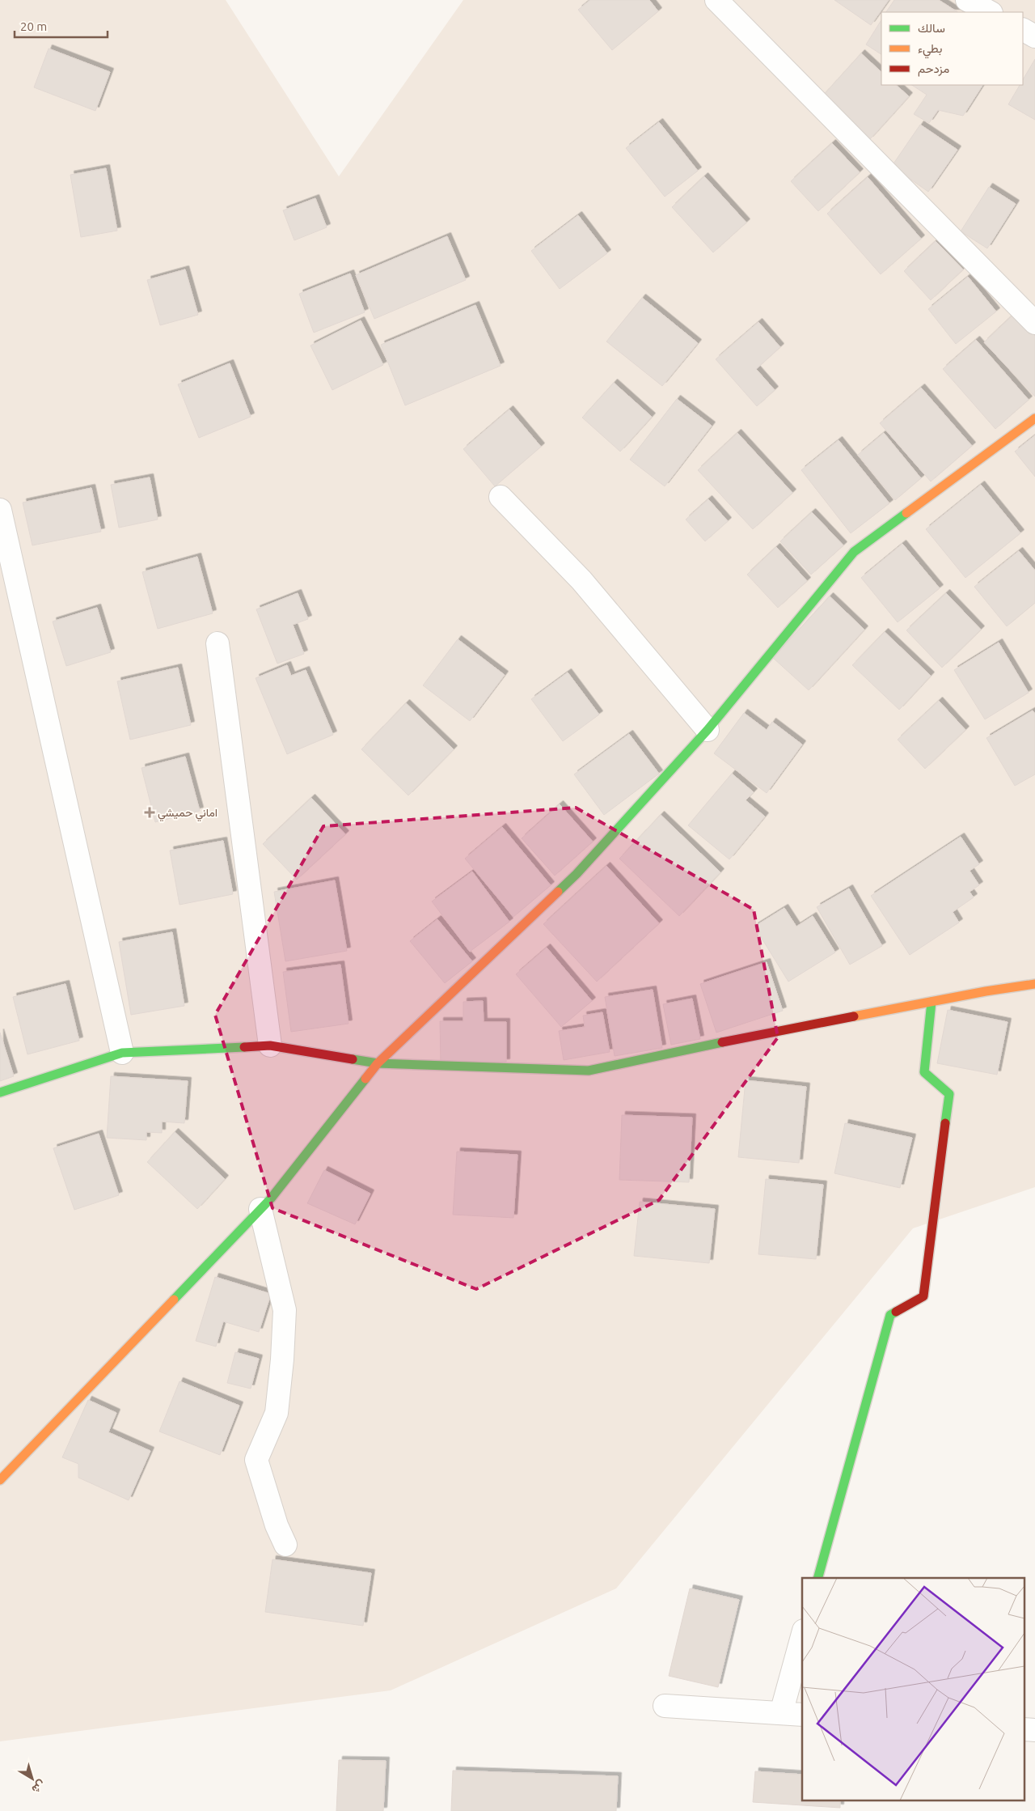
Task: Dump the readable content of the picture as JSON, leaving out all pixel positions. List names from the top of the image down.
{
  "places": {
    "health": ["اماني حميشي"]
  },
  "legend": ["سالك", "بطيء", "مزدحم"],
  "scale_bar": "20 m",
  "north": "bottom right"
}
